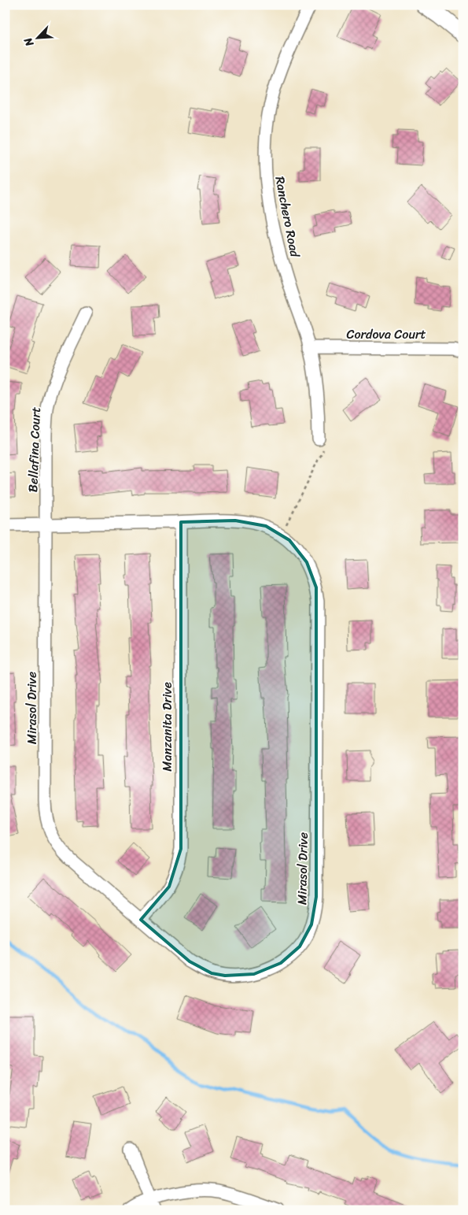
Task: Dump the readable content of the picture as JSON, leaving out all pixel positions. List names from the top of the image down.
{
  "streets": {
    "street": [
      "Ranchero Road",
      "Cordova Court",
      "Bellafina Court",
      "Mirasol Drive",
      "Manzanita Drive"
    ]
  },
  "crossings": [
    ["Ranchero Road", "Cordova Court"],
    ["Bellafina Court", "Mirasol Drive"],
    ["Mirasol Drive", "Manzanita Drive"]
  ],
  "north": "bottom left"
}
